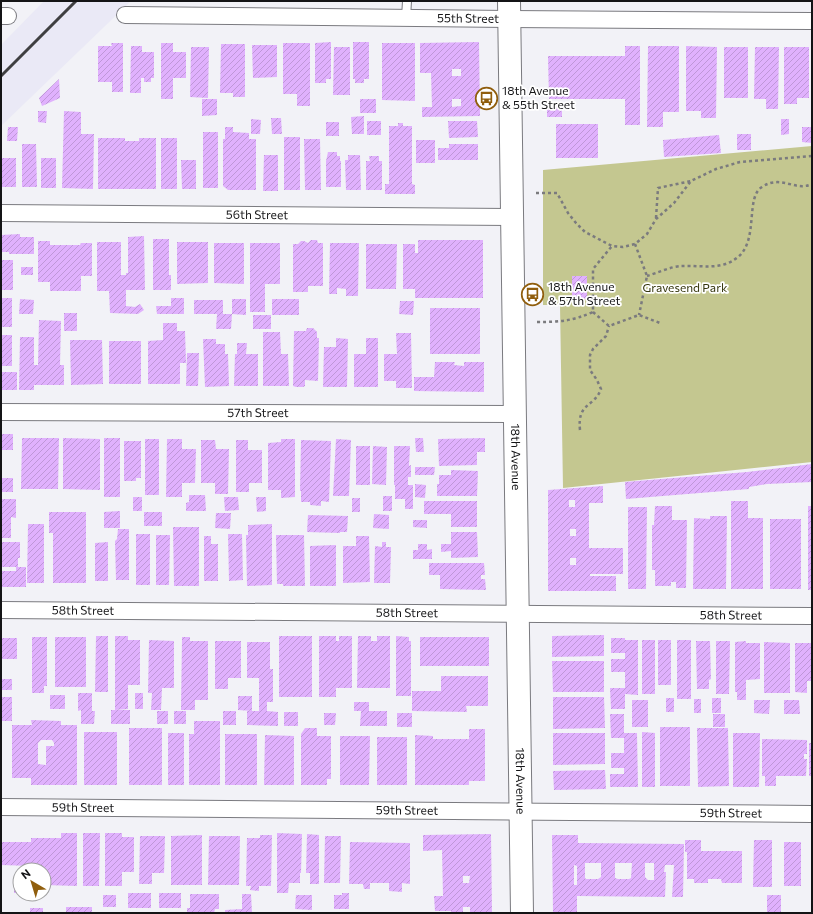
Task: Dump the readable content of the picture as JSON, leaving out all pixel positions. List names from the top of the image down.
{
  "streets": {
    "street": [
      "55th Street",
      "56th Street",
      "57th Street",
      "18th Avenue",
      "58th Street",
      "59th Street"
    ]
  },
  "crossings": [
    ["55th Street", "18th Avenue"],
    ["56th Street", "18th Avenue"],
    ["57th Street", "18th Avenue"],
    ["18th Avenue", "58th Street"],
    ["18th Avenue", "59th Street"]
  ],
  "parks": ["Gravesend Park"],
  "places": {
    "bus stop": ["18th Avenue & 55th Street", "18th Avenue & 57th Street"]
  },
  "north": "top left"
}
